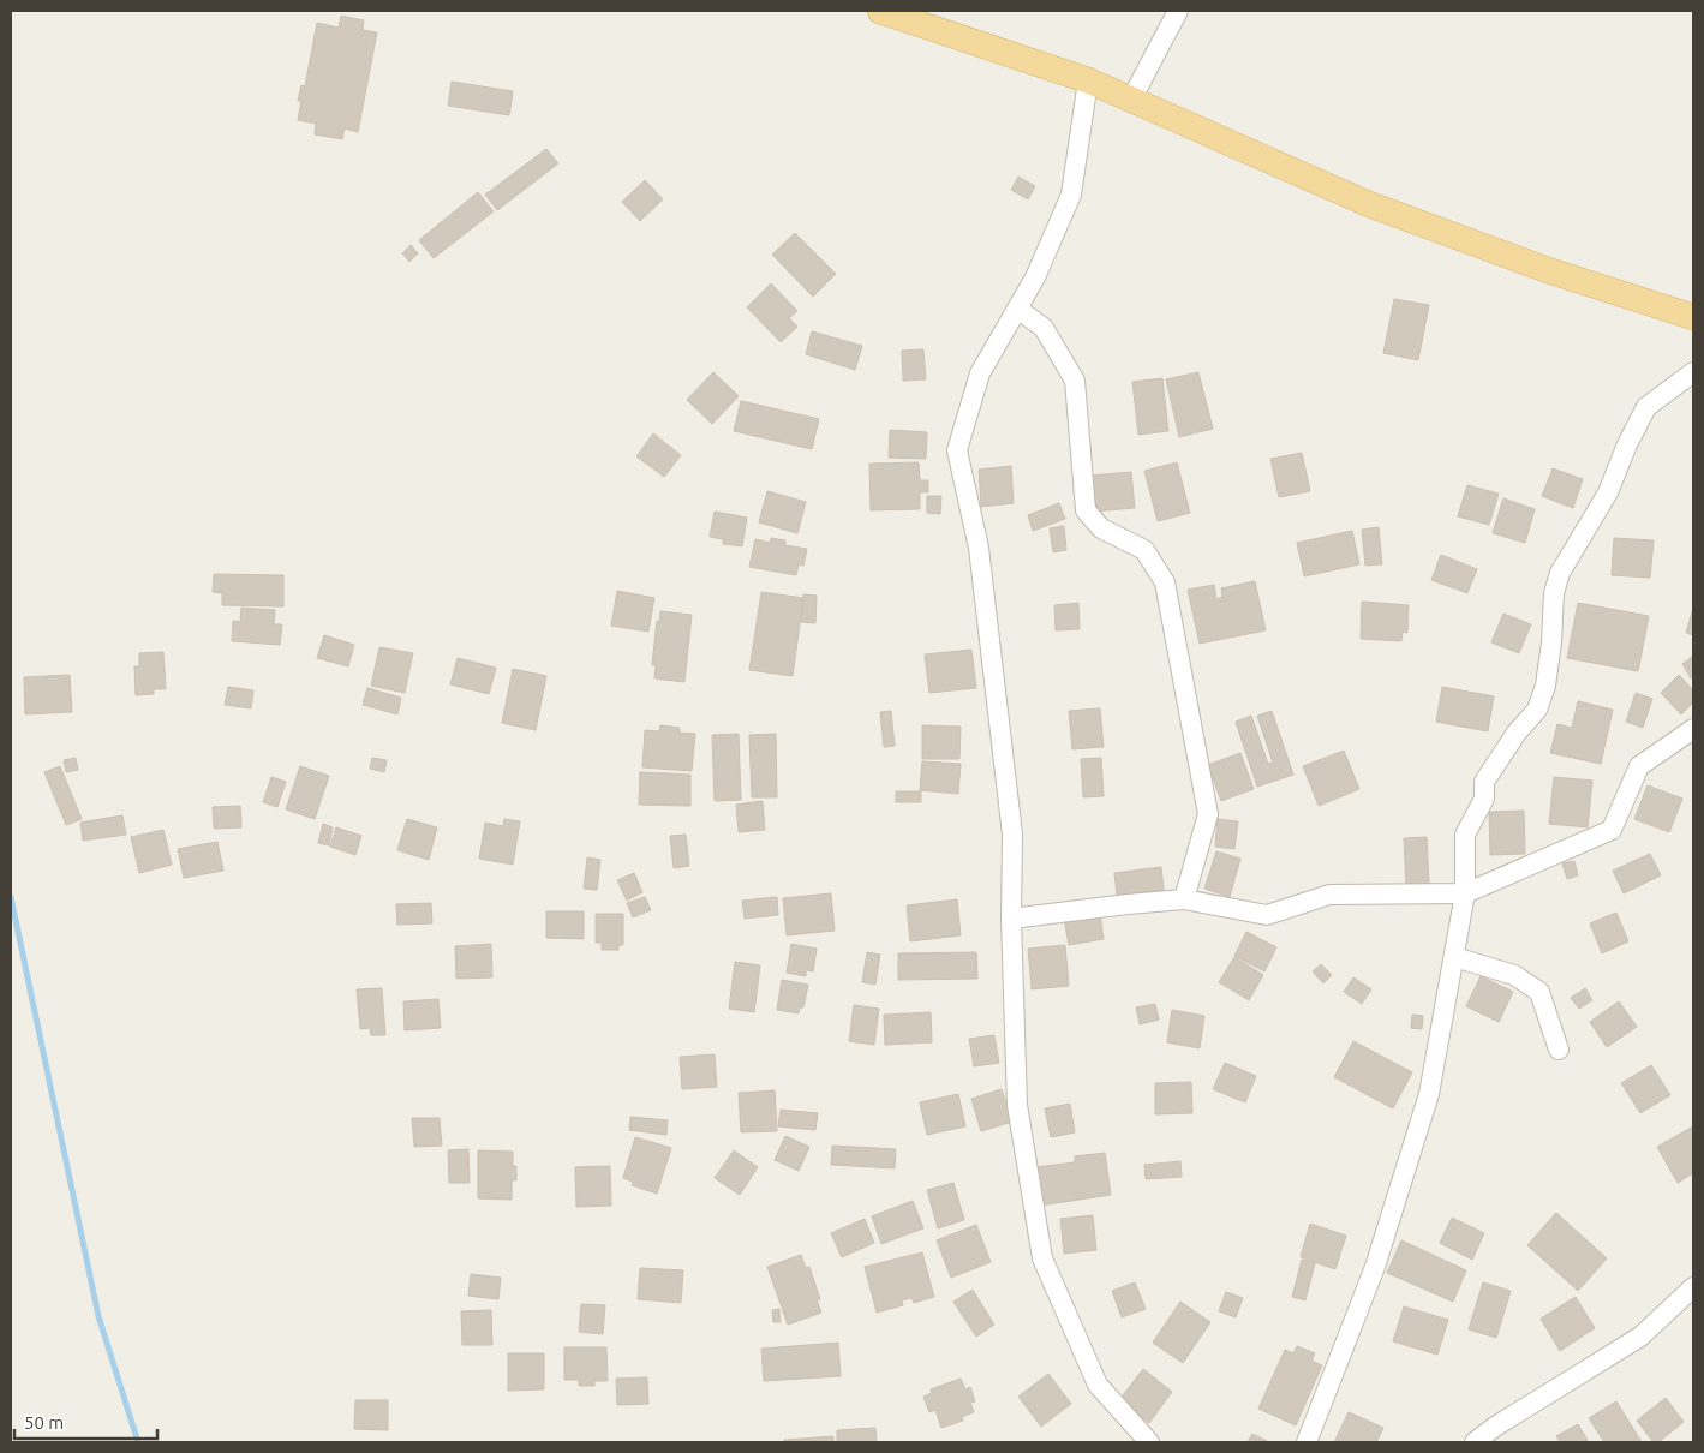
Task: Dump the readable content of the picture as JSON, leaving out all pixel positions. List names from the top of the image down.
{
  "scale_bar": "50 m"
}
